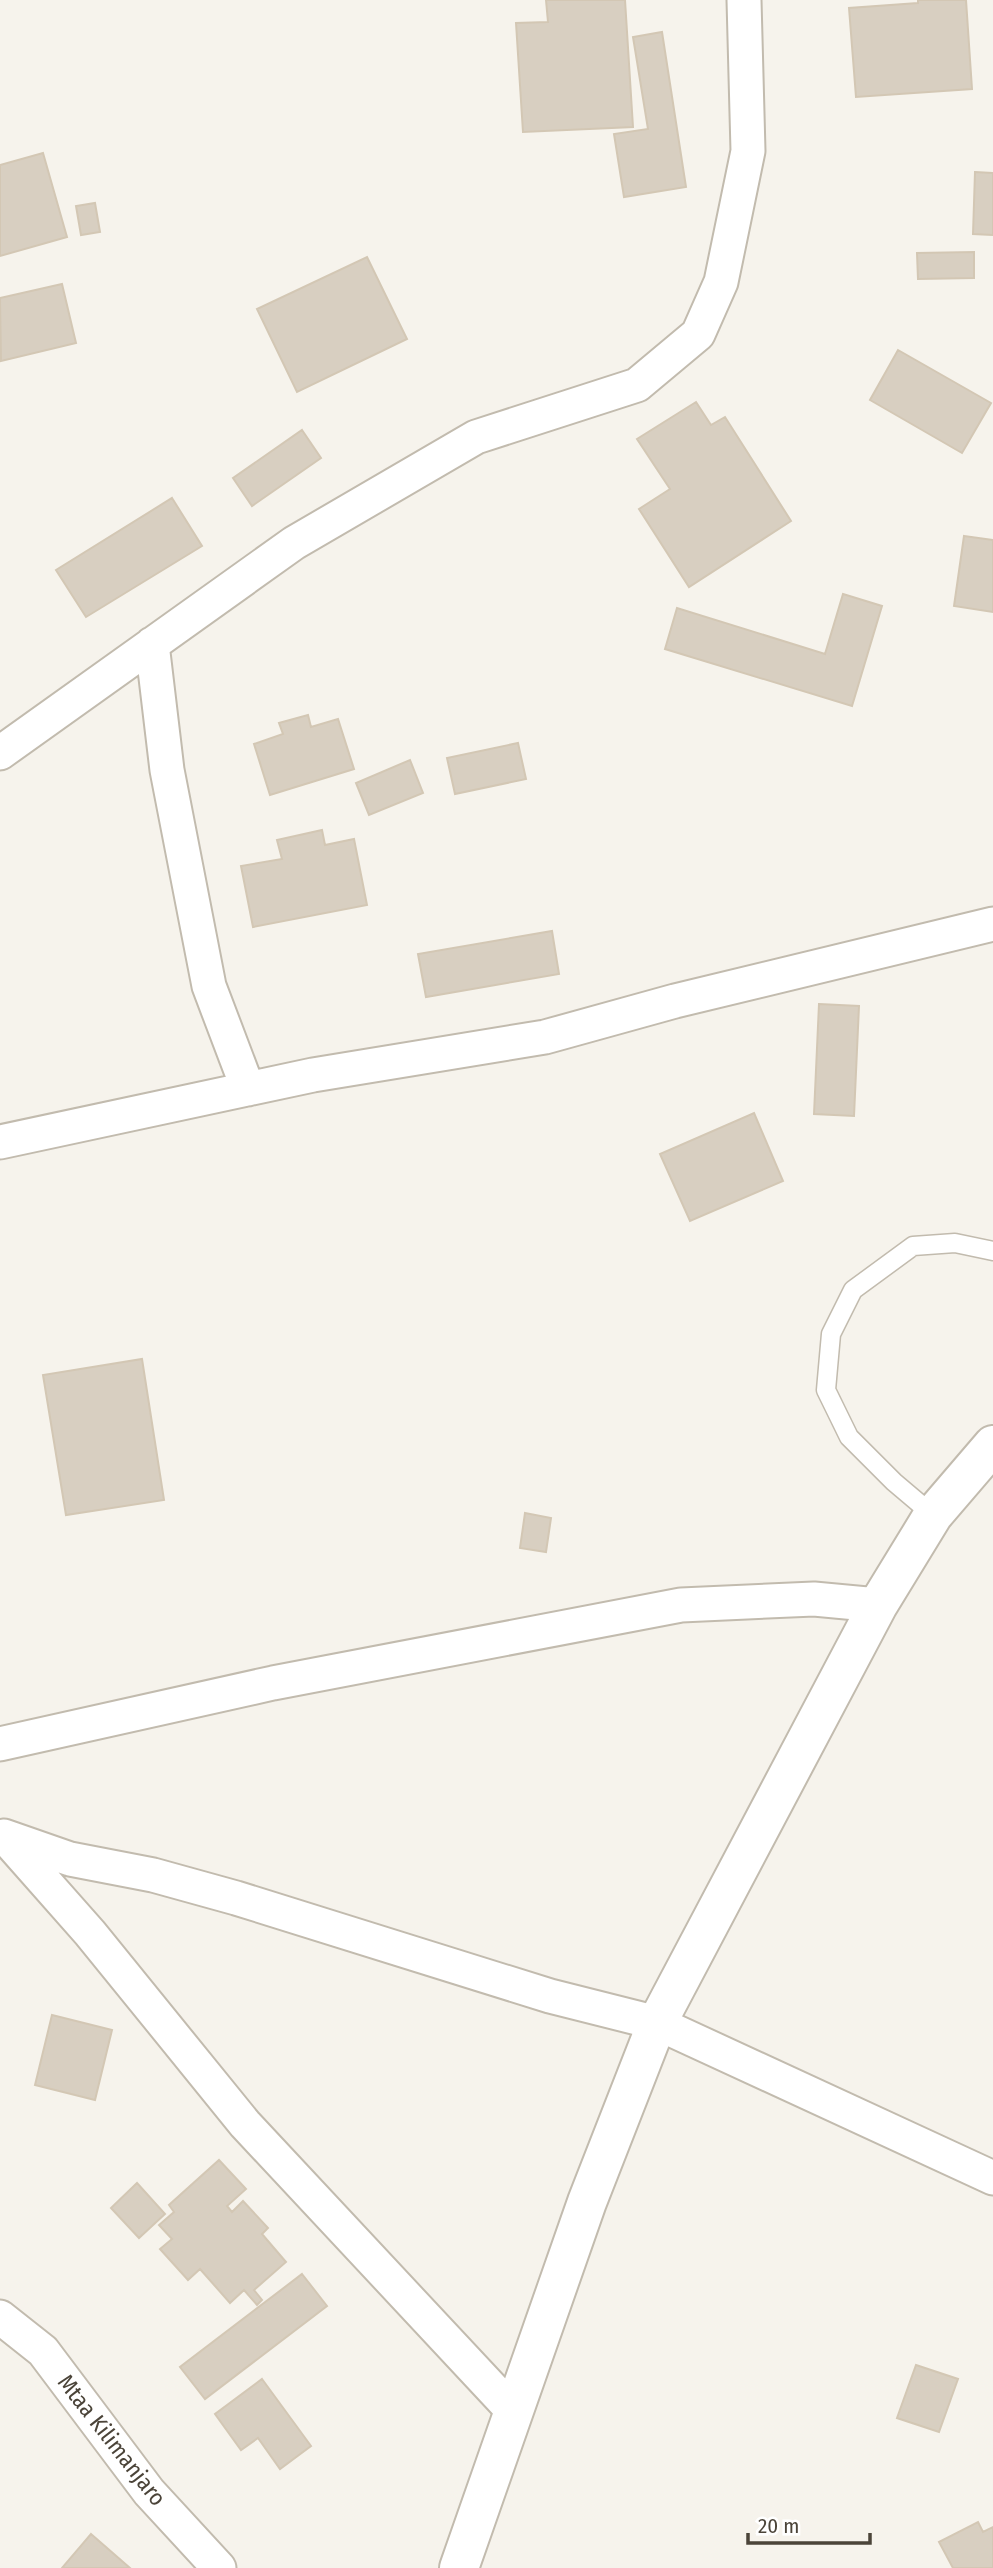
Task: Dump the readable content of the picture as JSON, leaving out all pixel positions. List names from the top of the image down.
{
  "streets": {
    "street": ["Mtaa Kilimanjaro"]
  },
  "scale_bar": "20 m"
}
